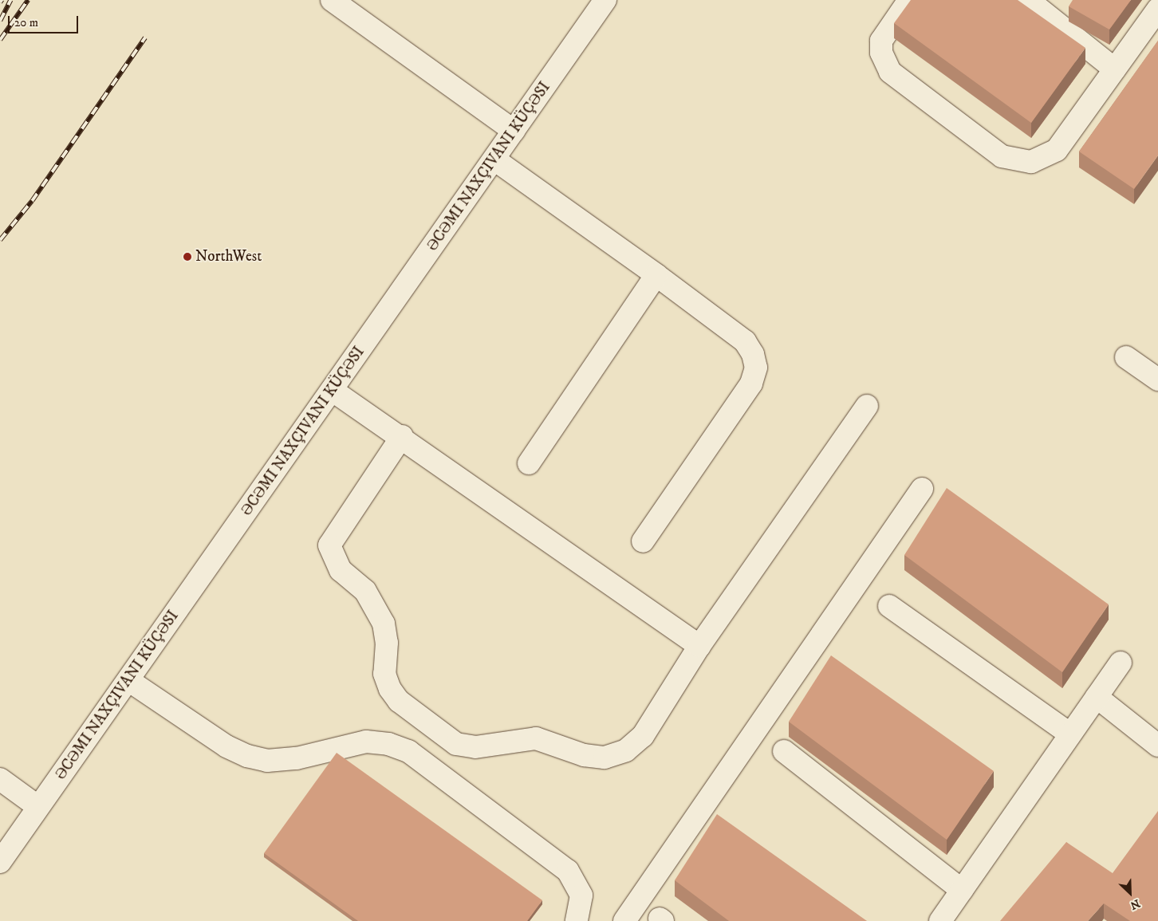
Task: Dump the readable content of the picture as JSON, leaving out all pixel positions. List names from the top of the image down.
{
  "streets": {
    "street": ["ƏCƏMI NAXÇIVANI KÜÇƏSI"]
  },
  "places": ["NorthWest"],
  "scale_bar": "20 m",
  "north": "bottom right"
}
